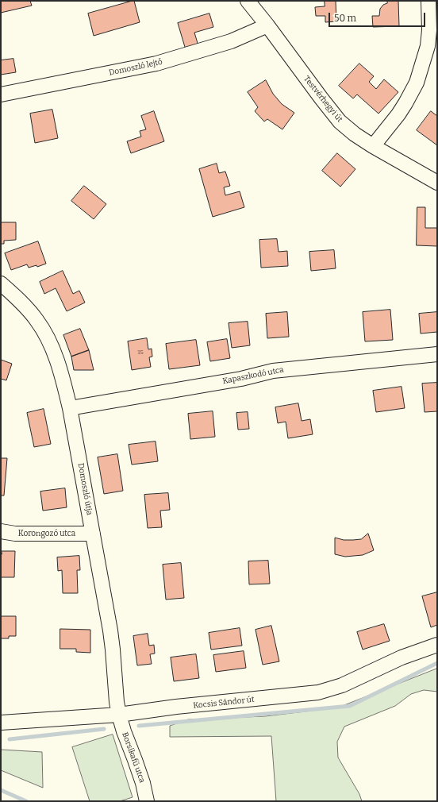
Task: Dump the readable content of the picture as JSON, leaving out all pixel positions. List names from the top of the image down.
{
  "streets": {
    "street": [
      "Domoszló lejtő",
      "Testvérhegyi út",
      "Kapaszkodó utca",
      "Domoszló útja",
      "Korongozó utca",
      "Kocsis Sándor út",
      "Borsikafű utca"
    ]
  },
  "crossings": [
    ["Domoszló lejtő", "Testvérhegyi út"],
    ["Kapaszkodó utca", "Domoszló útja"],
    ["Domoszló útja", "Korongozó utca"],
    ["Domoszló útja", "Kocsis Sándor út"],
    ["Domoszló útja", "Borsikafű utca"],
    ["Kocsis Sándor út", "Borsikafű utca"]
  ],
  "house_numbers": ["15"],
  "scale_bar": "50 m"
}
